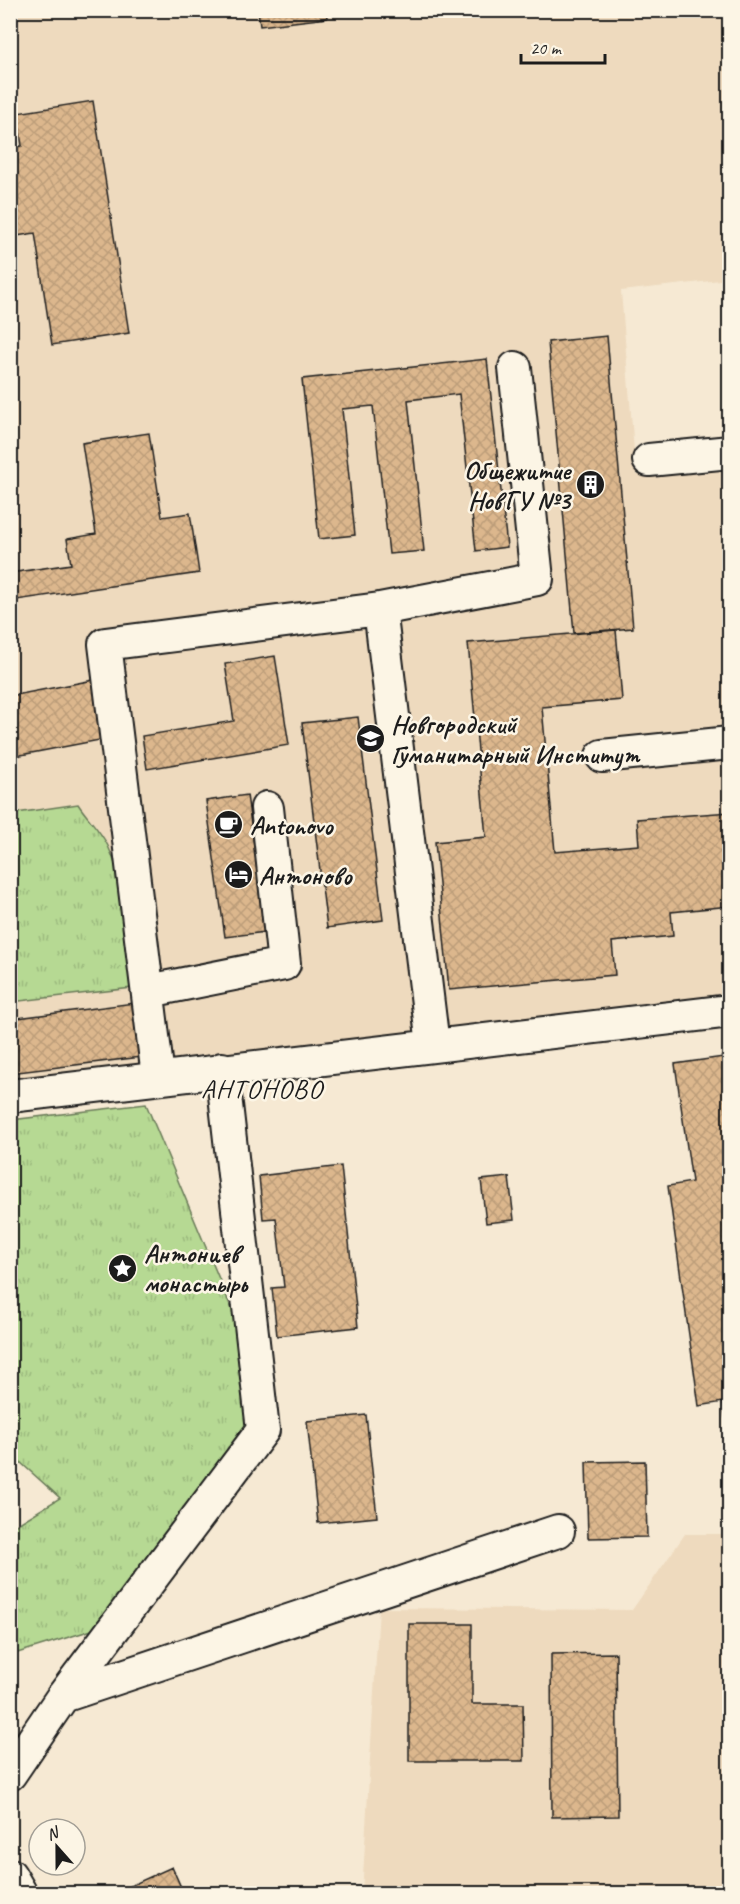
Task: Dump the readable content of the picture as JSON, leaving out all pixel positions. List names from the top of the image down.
{
  "districts": ["АНТОНОВО"],
  "places": {
    "building": ["Общежитие НовГУ №3"],
    "school or university": ["Новгородский Гуманитарный Институт"],
    "cafe": ["Antonovo"],
    "hotel": ["Антоново"],
    "place": ["Антониев монастырь"]
  },
  "scale_bar": "20 m",
  "north": "top"
}
